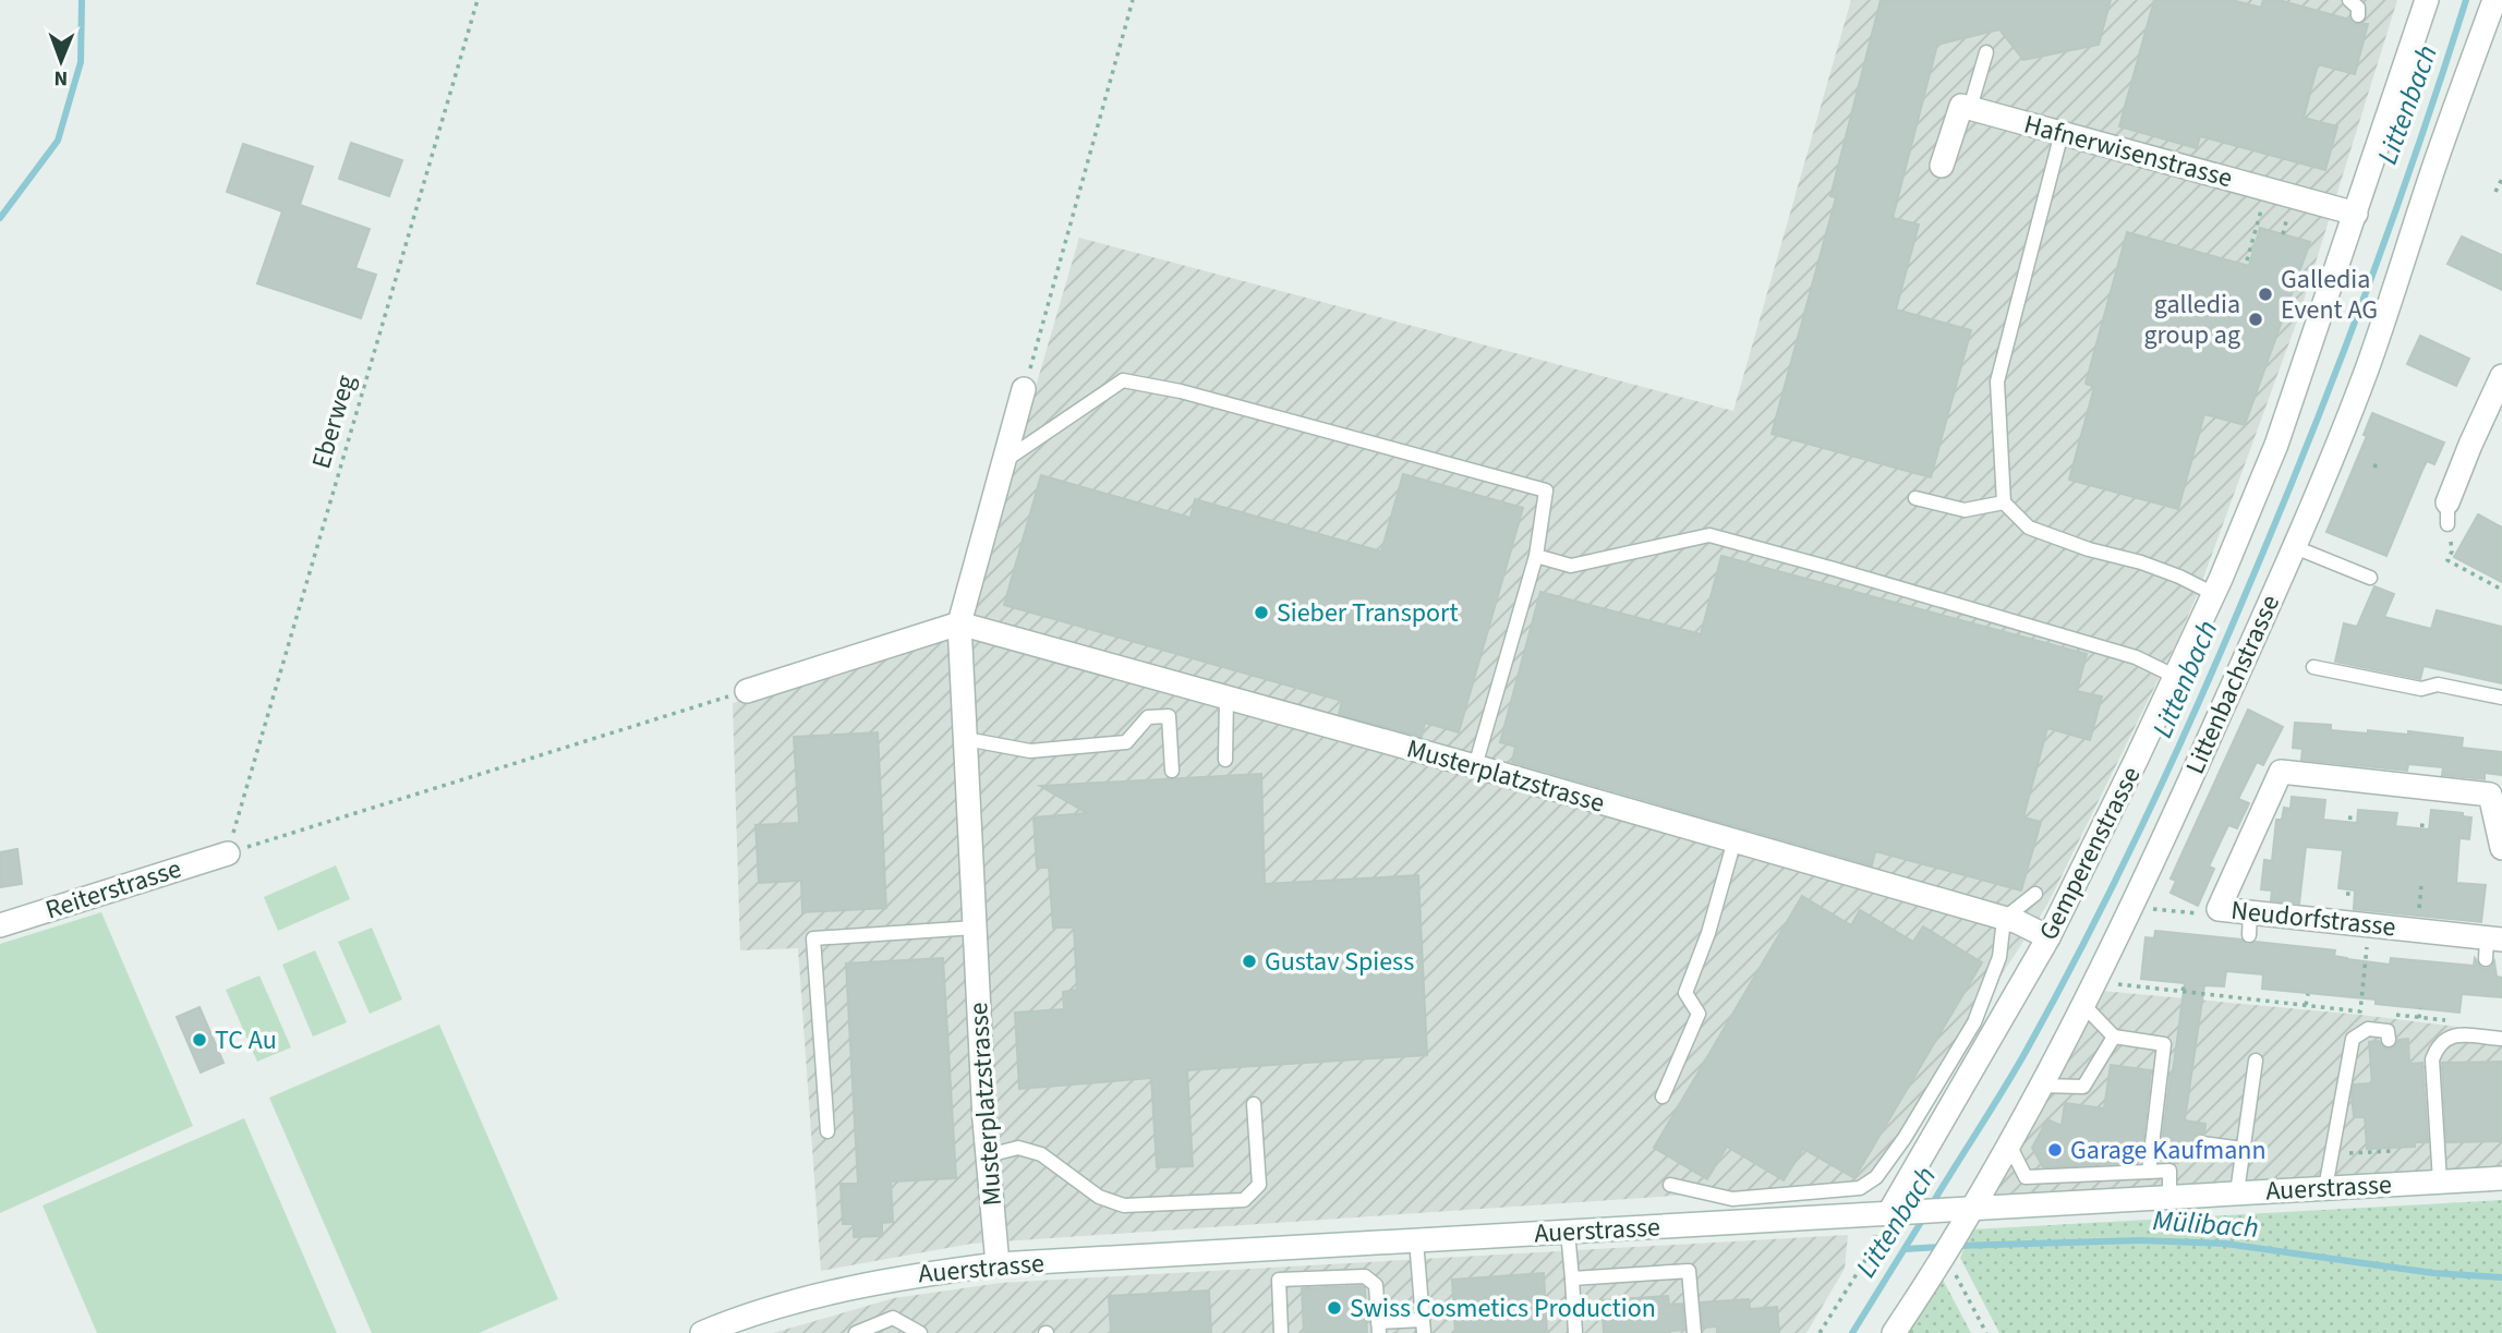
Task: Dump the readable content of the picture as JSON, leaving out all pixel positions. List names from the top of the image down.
{
  "streets": {
    "street": [
      "Hafnerwisenstrasse",
      "Littenbachstrasse",
      "Musterplatzstrasse",
      "Gemperenstrasse",
      "Reiterstrasse",
      "Neudorfstrasse",
      "Auerstrasse"
    ],
    "path": ["Eberweg"]
  },
  "crossings": [
    ["Hafnerwisenstrasse", "Gemperenstrasse"],
    ["Eberweg", "Reiterstrasse"],
    ["Littenbachstrasse", "Auerstrasse"],
    ["Musterplatzstrasse", "Gemperenstrasse"],
    ["Musterplatzstrasse", "Auerstrasse"],
    ["Gemperenstrasse", "Auerstrasse"]
  ],
  "water": ["Littenbach", "Mülibach"],
  "places": [
    "Galledia Event AG",
    "galledia group ag",
    "Sieber Transport",
    "Gustav Spiess",
    "TC Au",
    "Garage Kaufmann",
    "Swiss Cosmetics Production"
  ],
  "north": "bottom"
}
